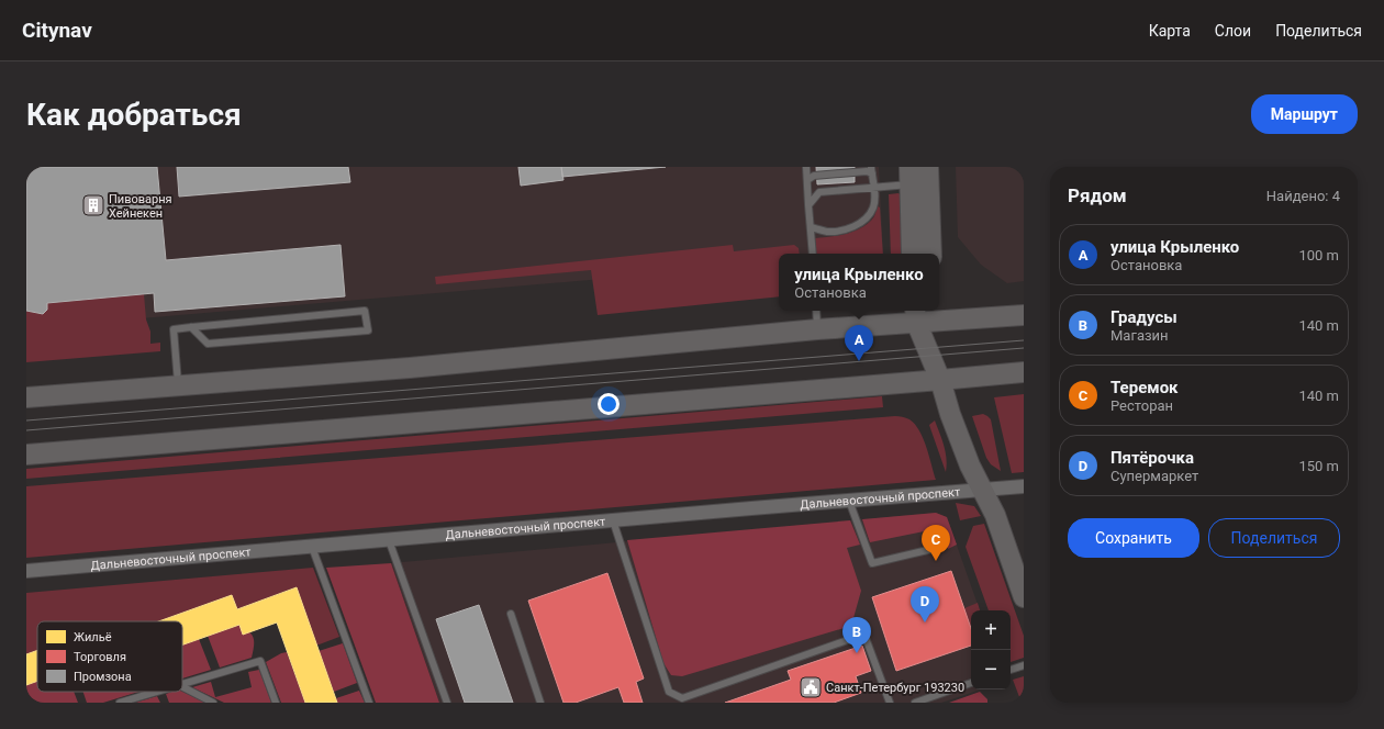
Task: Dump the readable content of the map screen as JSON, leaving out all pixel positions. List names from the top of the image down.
{
  "streets": {
    "street": ["Дальневосточный проспект"]
  },
  "places": {
    "building": ["Пивоварня Хейнекен"],
    "public building": ["Санкт-Петербург 193230"]
  },
  "legend": ["Жильё", "Торговля", "Промзона"],
  "page": {
    "header": "Citynav",
    "nav": ["Карта", "Слои", "Поделиться"],
    "buttons": [
      "Маршрут",
      ["Сохранить", "Поделиться"]
    ],
    "title": "Как добраться",
    "heading": ["Рядом", "Найдено: 4"],
    "list": [
      {
        "mark": "A",
        "name": "улица Крыленко",
        "note": "Остановка",
        "value": "100 m"
      },
      {
        "mark": "B",
        "name": "Градусы",
        "note": "Магазин",
        "value": "140 m"
      },
      {
        "mark": "C",
        "name": "Теремок",
        "note": "Ресторан",
        "value": "140 m"
      },
      {
        "mark": "D",
        "name": "Пятёрочка",
        "note": "Супермаркет",
        "value": "150 m"
      }
    ],
    "popup": ["улица Крыленко", "Остановка"],
    "pins": [
      "A",
      "C",
      "D",
      "B"
    ],
    "map_buttons": ["+", "−"]
  }
}
